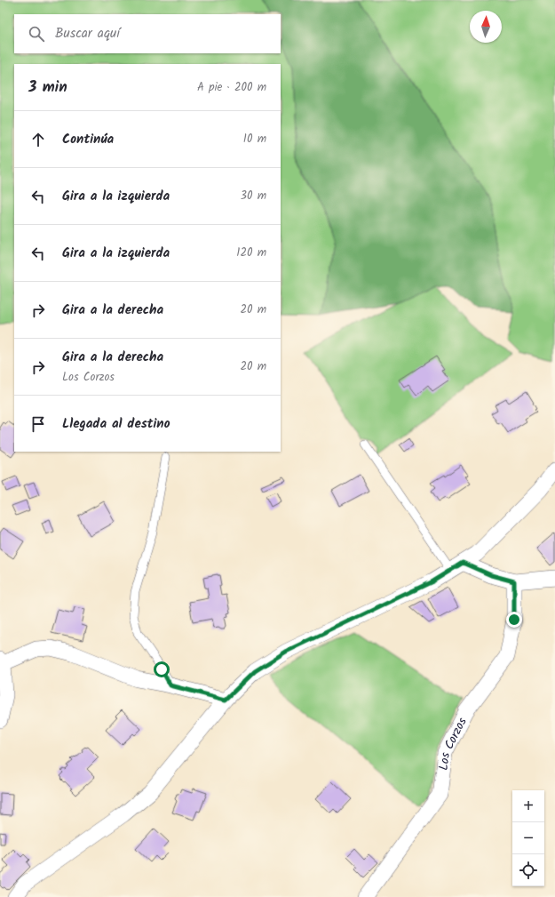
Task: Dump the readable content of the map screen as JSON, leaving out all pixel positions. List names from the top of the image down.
{
  "streets": {
    "street": ["Los Corzos"]
  },
  "north": "top",
  "page": {
    "search": "Buscar aquí",
    "heading": ["3 min", "A pie · 200 m"],
    "list": [
      ["Continúa", "10 m"],
      ["Gira a la izquierda", "30 m"],
      ["Gira a la izquierda", "120 m"],
      ["Gira a la derecha", "20 m"],
      ["Gira a la derecha", "Los Corzos", "20 m"],
      "Llegada al destino"
    ],
    "map_buttons": ["+", "−"]
  }
}
